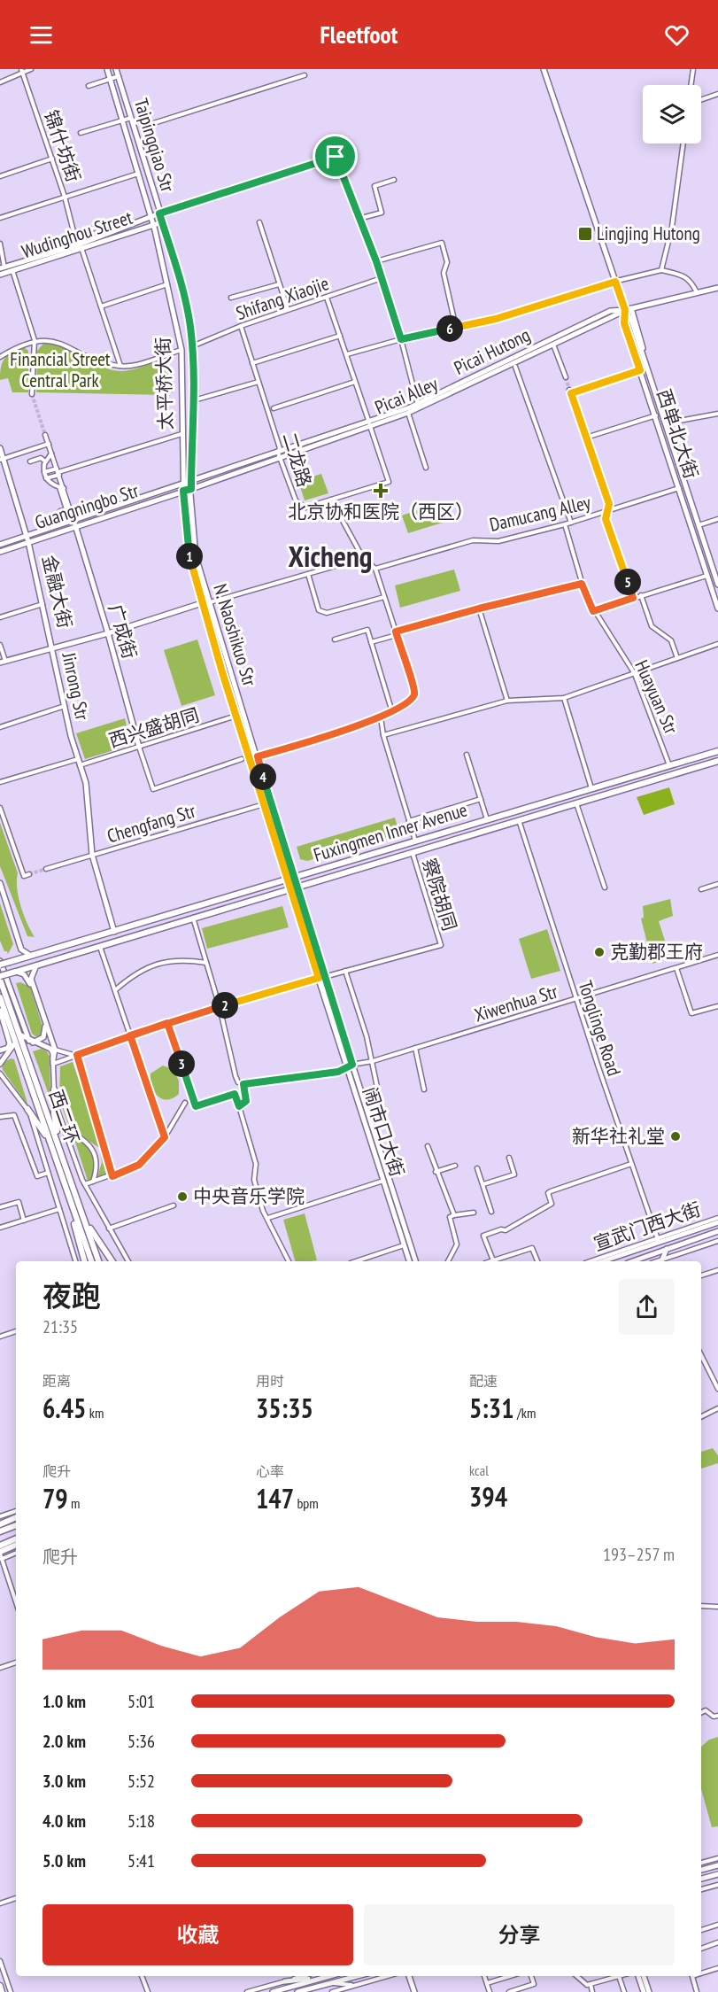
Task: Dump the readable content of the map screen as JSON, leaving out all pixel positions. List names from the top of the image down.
{
  "streets": {
    "highway": ["Fuxingmen Inner Avenue", "西二环"],
    "main road": [
      "Taipingqiao Str",
      "Wudinghou Street",
      "Picai Hutong",
      "太平桥大街",
      "Picai Alley",
      "西单北大街",
      "Guangningbo Str",
      "金融大街",
      "广成街",
      "N. Naoshikuo Str",
      "Jinrong Str",
      "闹市口大街"
    ],
    "street": [
      "锦什坊街",
      "Shifang Xiaojie",
      "二龙路",
      "Damucang Alley",
      "Huayuan Str",
      "西兴盛胡同",
      "Chengfang Str",
      "察院胡同",
      "Xiwenhua Str",
      "Tonglinge Road",
      "宣武门西大街"
    ]
  },
  "crossings": [
    ["Taipingqiao Str", "Wudinghou Street"],
    ["Taipingqiao Str", "Shifang Xiaojie"],
    ["Taipingqiao Str", "Picai Hutong"],
    ["Taipingqiao Str", "Guangningbo Str"],
    ["Taipingqiao Str", "N. Naoshikuo Str"],
    ["锦什坊街", "Wudinghou Street"],
    ["Wudinghou Street", "太平桥大街"],
    ["Shifang Xiaojie", "二龙路"],
    ["Picai Hutong", "Picai Alley"],
    ["Picai Hutong", "西单北大街"],
    ["Picai Hutong", "二龙路"],
    ["Picai Hutong", "Guangningbo Str"],
    ["Picai Hutong", "N. Naoshikuo Str"],
    ["太平桥大街", "Guangningbo Str"],
    ["太平桥大街", "N. Naoshikuo Str"],
    ["Picai Alley", "西单北大街"],
    ["西单北大街", "Damucang Alley"],
    ["Guangningbo Str", "金融大街"],
    ["Guangningbo Str", "广成街"],
    ["Guangningbo Str", "N. Naoshikuo Str"],
    ["Guangningbo Str", "Jinrong Str"],
    ["Damucang Alley", "Huayuan Str"],
    ["金融大街", "Jinrong Str"],
    ["广成街", "西兴盛胡同"],
    ["N. Naoshikuo Str", "西兴盛胡同"],
    ["N. Naoshikuo Str", "Chengfang Str"],
    ["N. Naoshikuo Str", "Fuxingmen Inner Avenue"],
    ["N. Naoshikuo Str", "闹市口大街"],
    ["Jinrong Str", "西兴盛胡同"],
    ["Huayuan Str", "Fuxingmen Inner Avenue"],
    ["Chengfang Str", "闹市口大街"],
    ["Fuxingmen Inner Avenue", "察院胡同"],
    ["Fuxingmen Inner Avenue", "Tonglinge Road"],
    ["Fuxingmen Inner Avenue", "西二环"],
    ["Fuxingmen Inner Avenue", "闹市口大街"],
    ["Xiwenhua Str", "Tonglinge Road"],
    ["Xiwenhua Str", "闹市口大街"],
    ["Tonglinge Road", "宣武门西大街"]
  ],
  "districts": ["Xicheng"],
  "parks": ["Financial Street Central Park"],
  "places": {
    "transit": ["Lingjing Hutong"],
    "health": ["北京协和医院（西区）"],
    "other": ["克勤郡王府", "新华社礼堂", "中央音乐学院"]
  },
  "page": {
    "header": "Fleetfoot",
    "pins": [
      "6",
      "1",
      "5",
      "4",
      "2",
      "3"
    ],
    "heading": ["夜跑", "21:35"],
    "stats": [
      ["距离", "6.45 km"],
      ["用时", "35:35"],
      ["配速", "5:31 /km"],
      ["爬升", "79 m"],
      ["心率", "147 bpm"],
      ["kcal", "394"]
    ],
    "chart": ["爬升", "193–257 m"],
    "list": [
      {
        "name": "1.0 km",
        "note": "5:01"
      },
      {
        "name": "2.0 km",
        "note": "5:36"
      },
      {
        "name": "3.0 km",
        "note": "5:52"
      },
      {
        "name": "4.0 km",
        "note": "5:18"
      },
      {
        "name": "5.0 km",
        "note": "5:41"
      }
    ],
    "buttons": ["收藏", "分享"]
  }
}
